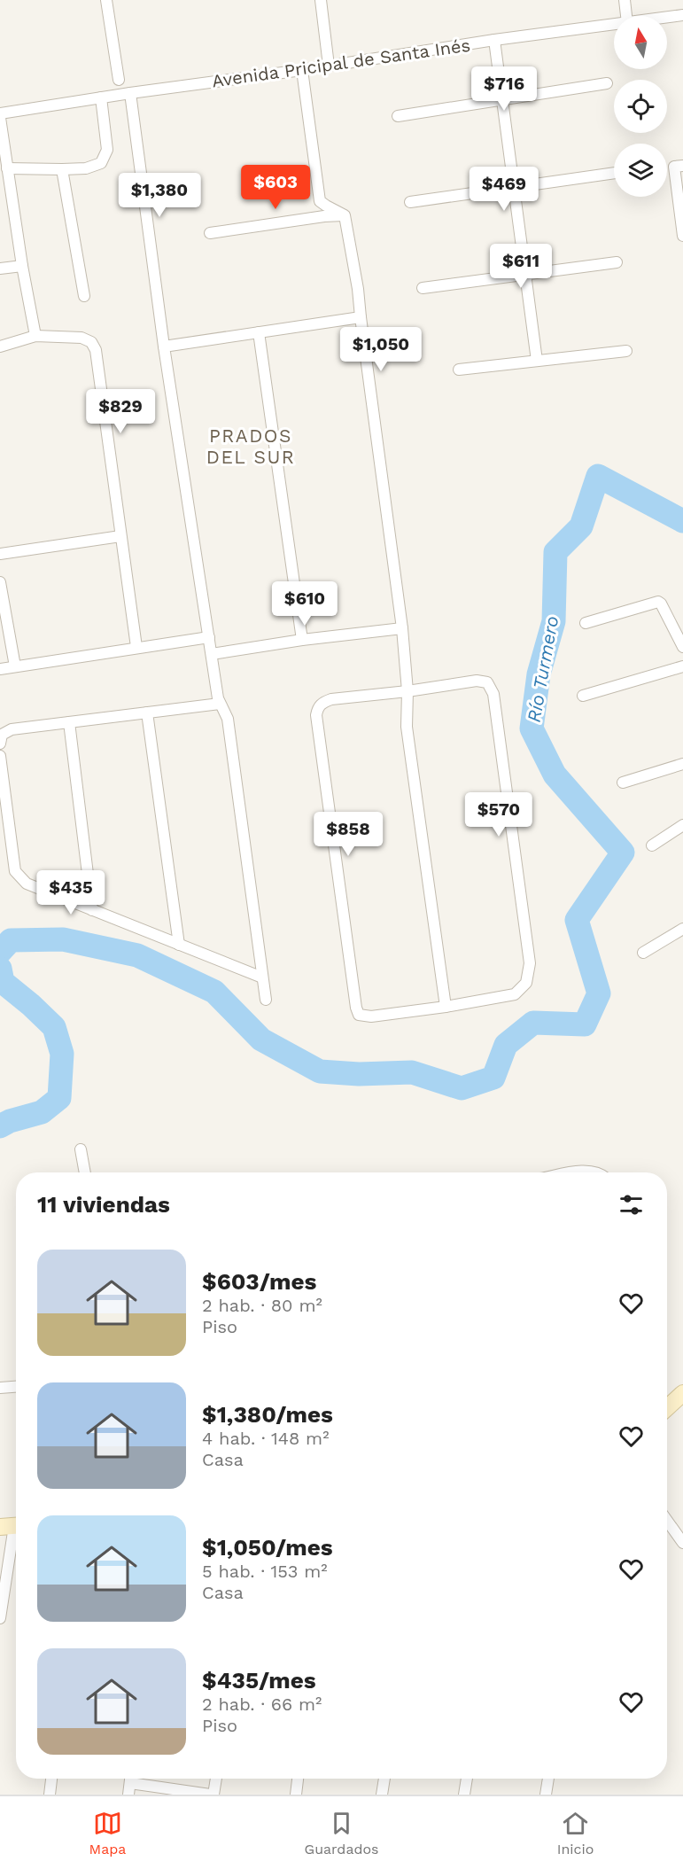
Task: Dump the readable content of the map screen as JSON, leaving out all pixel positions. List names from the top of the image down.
{
  "streets": {
    "street": ["Avenida Pricipal de Santa Inés"]
  },
  "districts": ["PRADOS DEL SUR"],
  "water": ["Río Turmero"],
  "north": "top",
  "page": {
    "price": [
      "$716",
      "$603",
      "$469",
      "$1,380",
      "$611",
      "$1,050",
      "$829",
      "$610",
      "$570",
      "$858",
      "$435"
    ],
    "heading": "11 viviendas",
    "list": [
      {
        "name": "$603/mes",
        "note": "2 hab. · 80 m² · Piso"
      },
      {
        "name": "$1,380/mes",
        "note": "4 hab. · 148 m² · Casa"
      },
      {
        "name": "$1,050/mes",
        "note": "5 hab. · 153 m² · Casa"
      },
      {
        "name": "$435/mes",
        "note": "2 hab. · 66 m² · Piso"
      }
    ],
    "tabs": ["Mapa", "Guardados", "Inicio"]
  }
}
